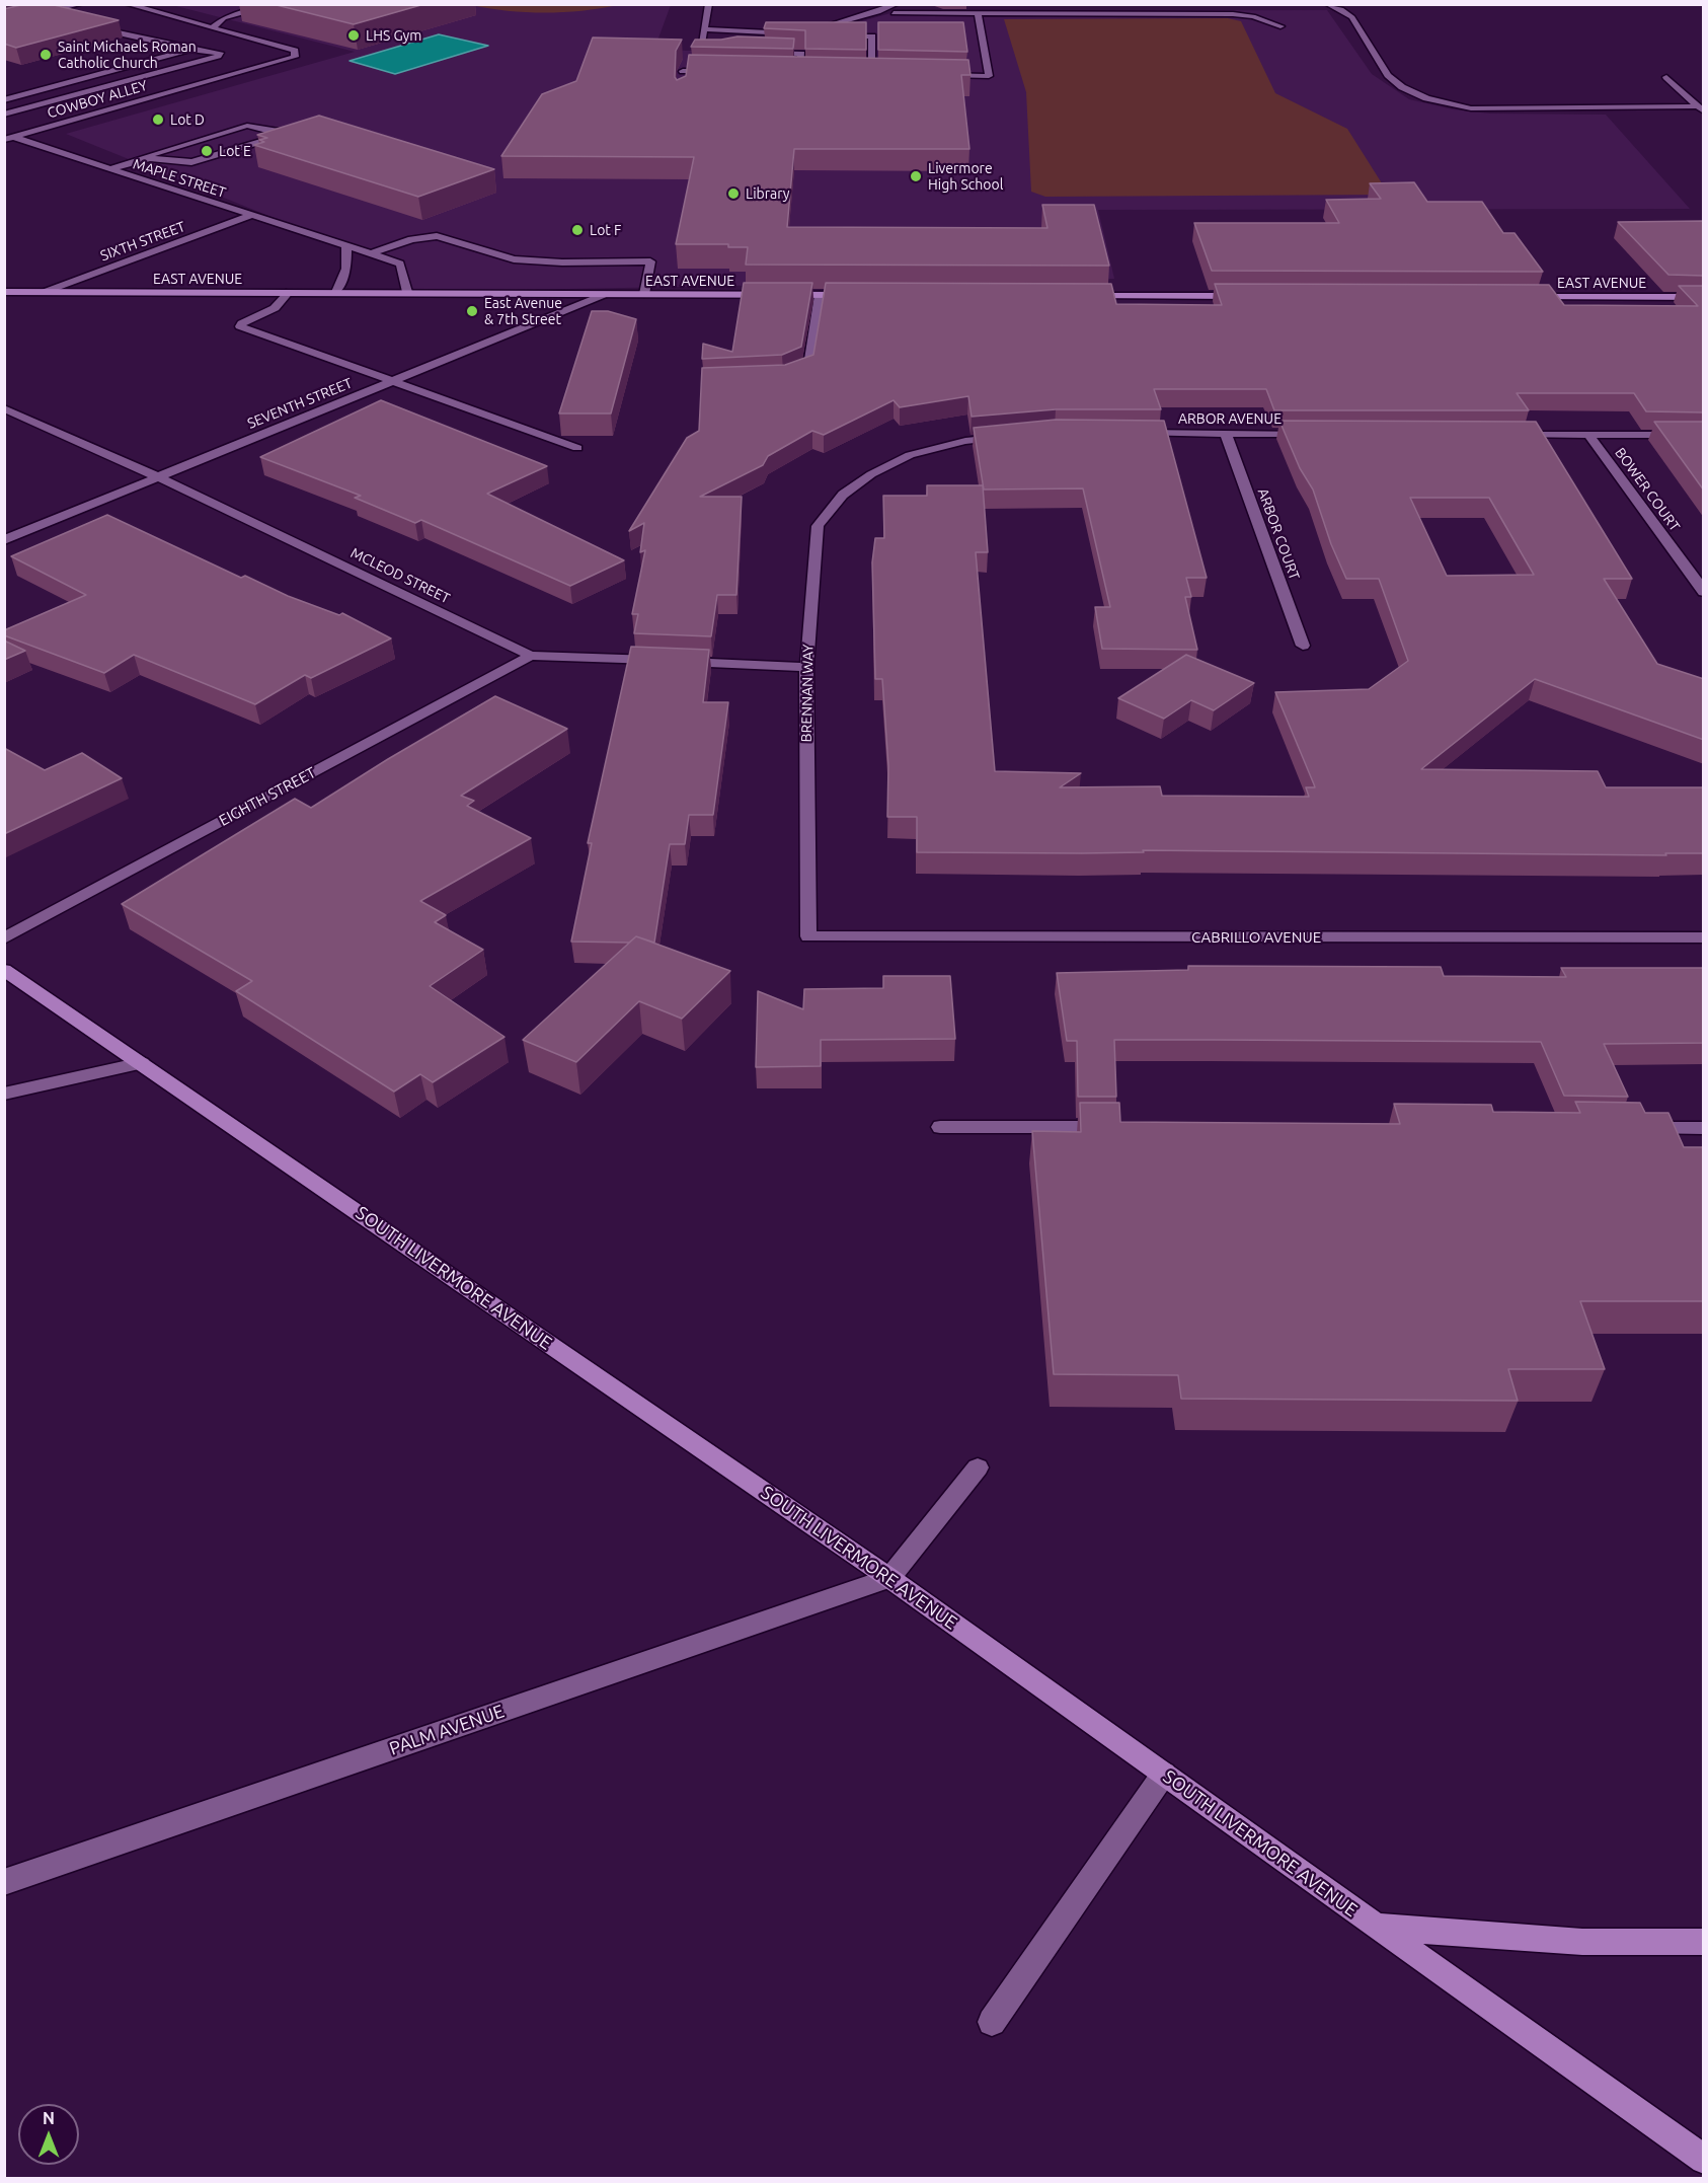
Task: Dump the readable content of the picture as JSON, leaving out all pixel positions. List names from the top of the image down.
{
  "streets": {
    "main road": ["EAST AVENUE", "SOUTH LIVERMORE AVENUE"],
    "street": [
      "COWBOY ALLEY",
      "MAPLE STREET",
      "SIXTH STREET",
      "SEVENTH STREET",
      "ARBOR AVENUE",
      "BOWER COURT",
      "ARBOR COURT",
      "MCLEOD STREET",
      "BRENNAN WAY",
      "EIGHTH STREET",
      "CABRILLO AVENUE",
      "PALM AVENUE"
    ]
  },
  "crossings": [
    ["COWBOY ALLEY", "MAPLE STREET"],
    ["MAPLE STREET", "SIXTH STREET"],
    ["MAPLE STREET", "EAST AVENUE"],
    ["SIXTH STREET", "EAST AVENUE"],
    ["EAST AVENUE", "SEVENTH STREET"],
    ["SEVENTH STREET", "MCLEOD STREET"],
    ["ARBOR AVENUE", "ARBOR COURT"],
    ["MCLEOD STREET", "BRENNAN WAY"],
    ["MCLEOD STREET", "EIGHTH STREET"],
    ["BRENNAN WAY", "CABRILLO AVENUE"],
    ["SOUTH LIVERMORE AVENUE", "PALM AVENUE"]
  ],
  "places": [
    "LHS Gym",
    "Saint Michaels Roman Catholic Church",
    "Lot D",
    "Lot E",
    "Livermore High School",
    "Library",
    "Lot F",
    "East Avenue & 7th Street"
  ],
  "north": "top"
}
